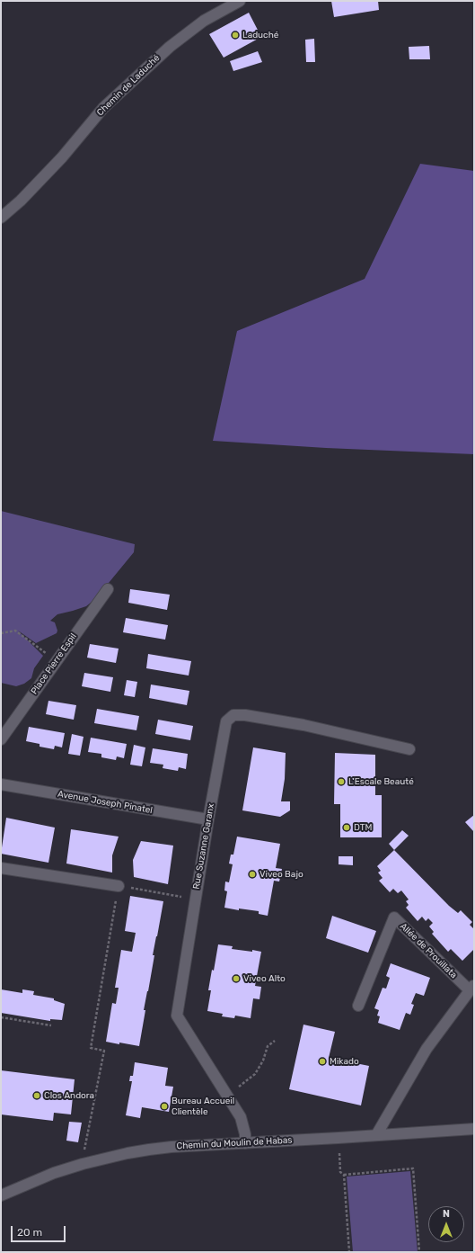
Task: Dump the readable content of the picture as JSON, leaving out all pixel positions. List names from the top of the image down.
{
  "streets": {
    "street": [
      "Chemin de Laduché",
      "Place Pierre Espil",
      "Avenue Joseph Pinatel",
      "Rue Suzanne Garanx",
      "Allée de Prouillata",
      "Chemin du Moulin de Habas"
    ]
  },
  "crossings": [
    ["Avenue Joseph Pinatel", "Rue Suzanne Garanx"],
    ["Rue Suzanne Garanx", "Chemin du Moulin de Habas"],
    ["Allée de Prouillata", "Chemin du Moulin de Habas"]
  ],
  "places": [
    "Laduché",
    "L'Escale Beauté",
    "DTM",
    "Viveo Bajo",
    "Viveo Alto",
    "Mikado",
    "Clos Andora",
    "Bureau Accueil Clientèle"
  ],
  "scale_bar": "20 m",
  "north": "top"
}
